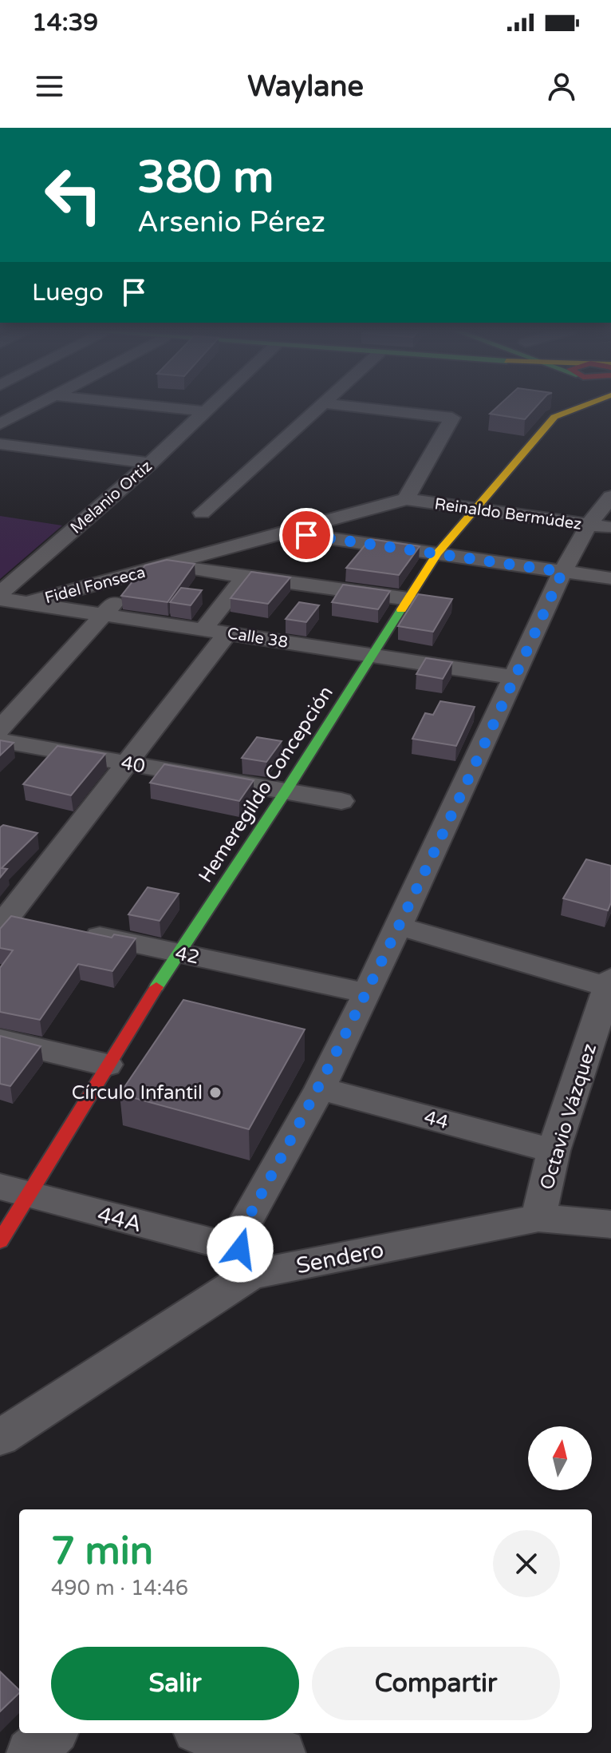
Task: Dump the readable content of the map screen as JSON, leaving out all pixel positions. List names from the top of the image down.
{
  "streets": {
    "main road": ["Hemeregildo Concepción"],
    "street": [
      "Melanio Ortiz",
      "Reinaldo Bermúdez",
      "Fidel Fonseca",
      "Calle 38",
      "40",
      "42",
      "Octavio Vázquez",
      "44",
      "44A",
      "Sendero"
    ]
  },
  "crossings": [
    ["Reinaldo Bermúdez", "Fidel Fonseca"],
    ["Reinaldo Bermúdez", "Hemeregildo Concepción"],
    ["Fidel Fonseca", "Calle 38"],
    ["Calle 38", "Hemeregildo Concepción"],
    ["40", "Hemeregildo Concepción"],
    ["Hemeregildo Concepción", "42"],
    ["Hemeregildo Concepción", "44A"],
    ["Octavio Vázquez", "44"],
    ["Octavio Vázquez", "Sendero"],
    ["44A", "Sendero"]
  ],
  "places": ["Círculo Infantil"],
  "north": "top",
  "page": {
    "status": "14:39",
    "header": "Waylane",
    "turn": ["380 m", "Arsenio Pérez"],
    "then": "Luego",
    "heading": ["7 min", "490 m · 14:46"],
    "buttons": ["Salir", "Compartir"]
  }
}
